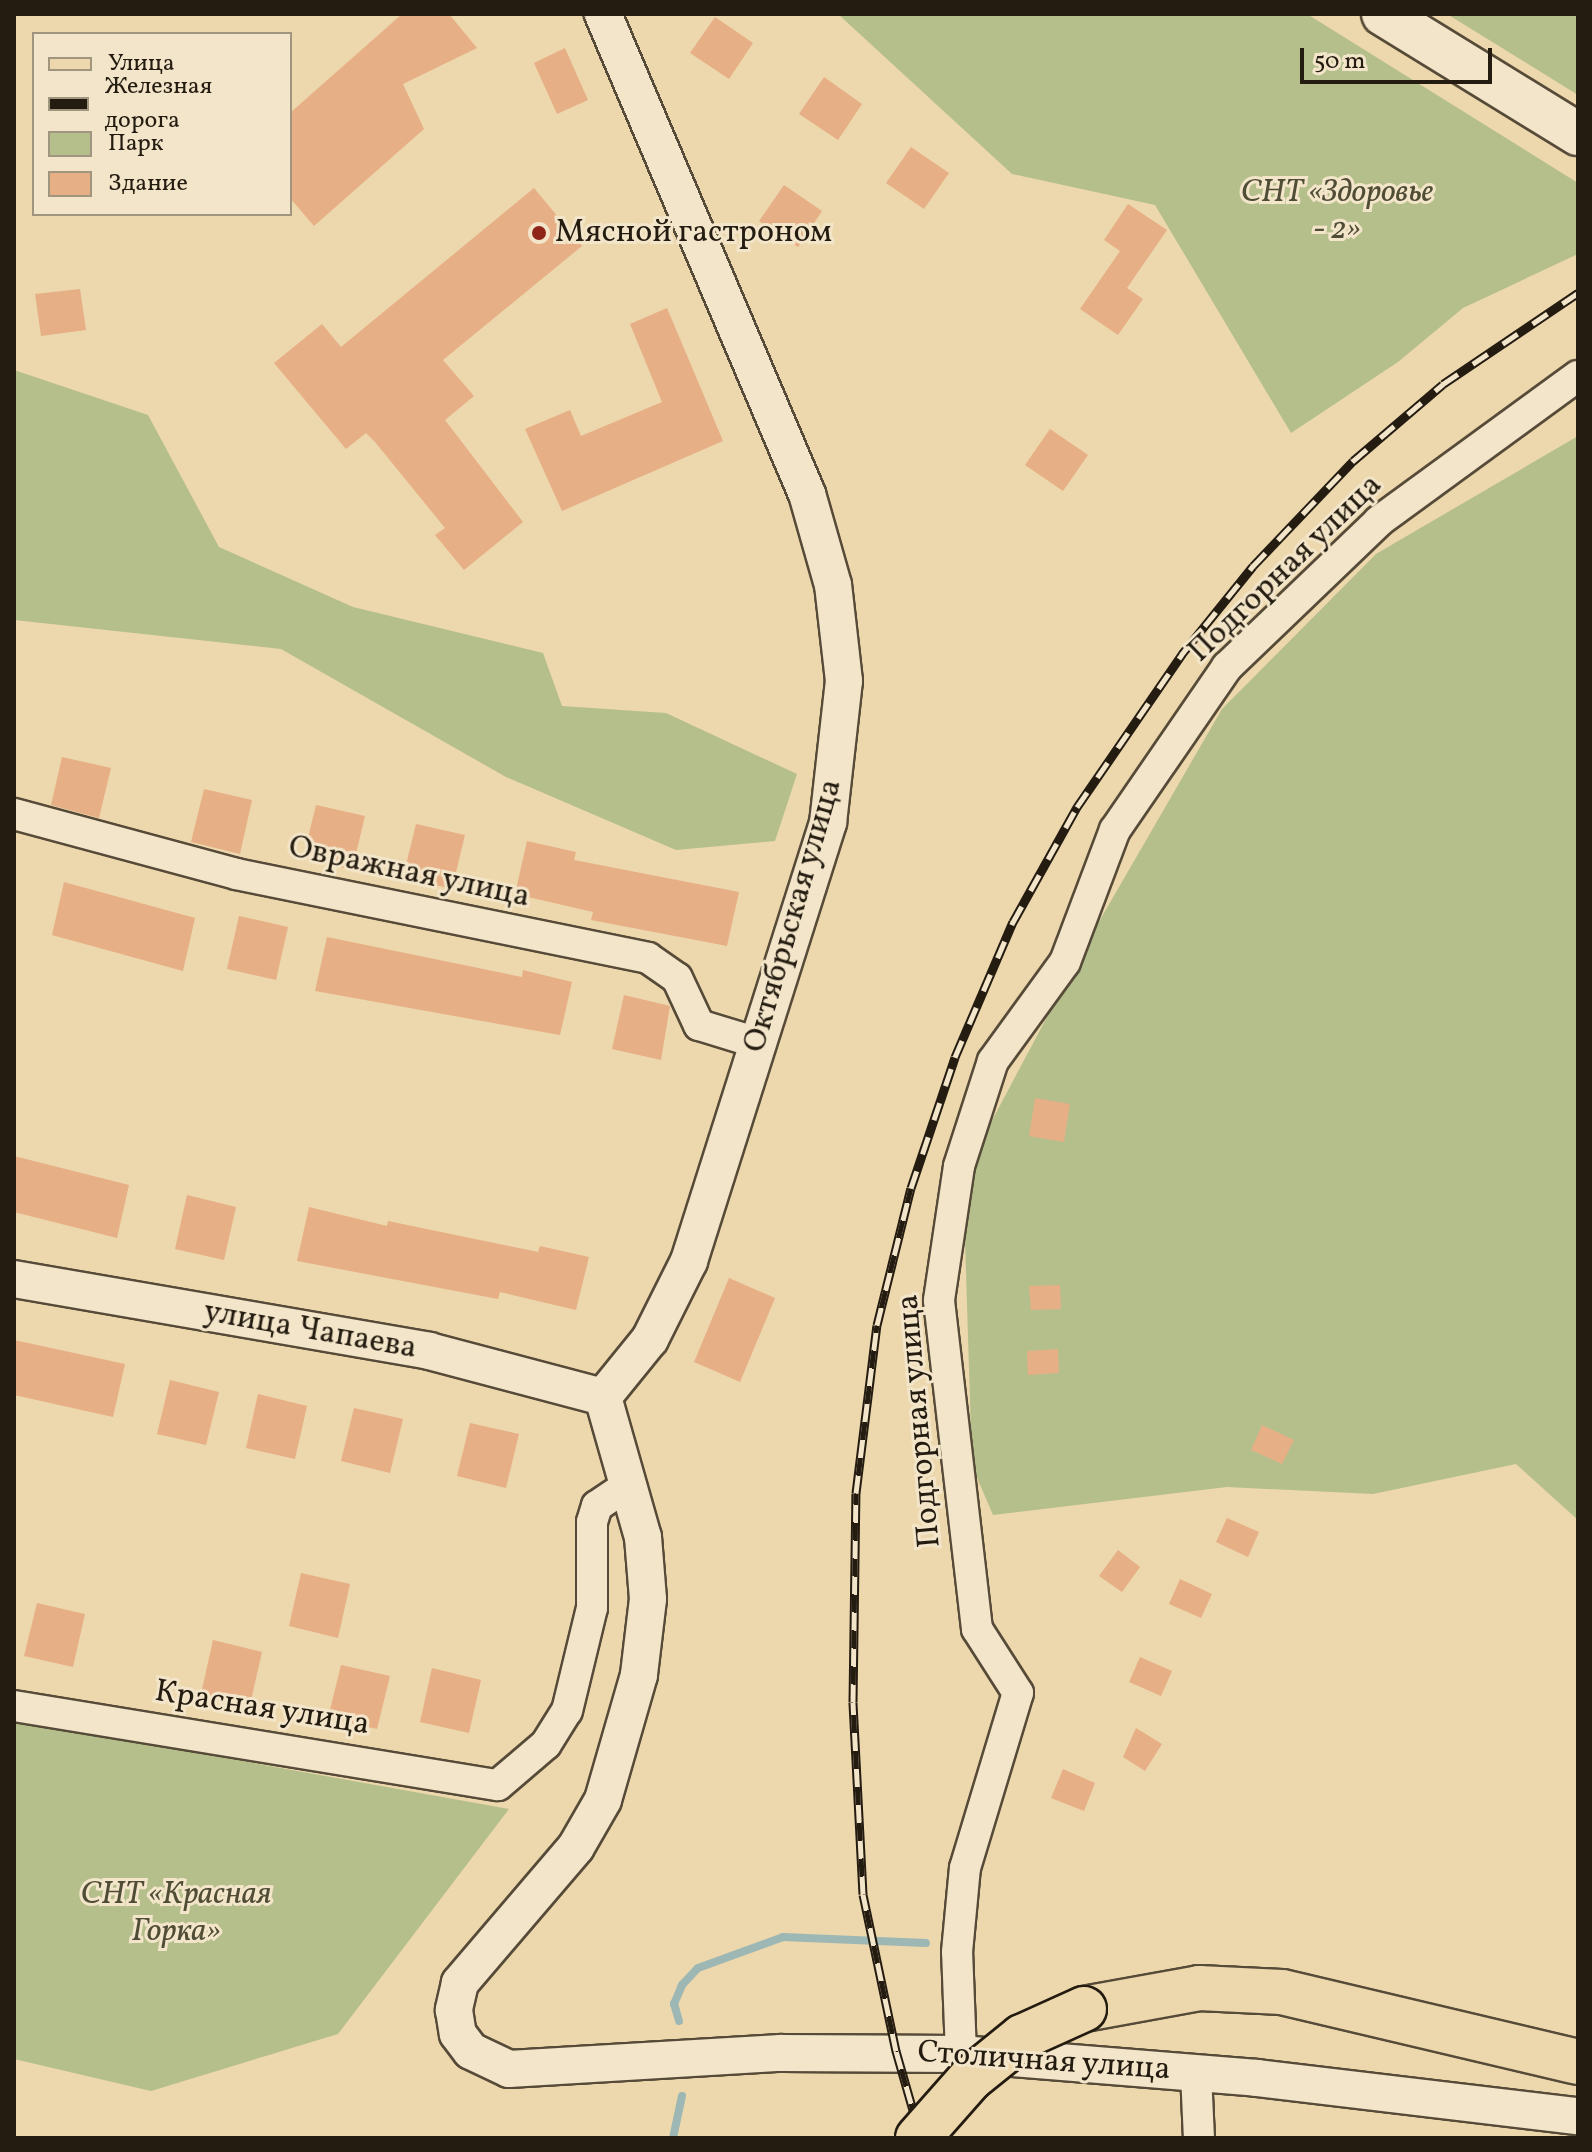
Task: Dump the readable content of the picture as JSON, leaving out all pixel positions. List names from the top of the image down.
{
  "streets": {
    "street": [
      "Подгорная улица",
      "Овражная улица",
      "Октябрьская улица",
      "улица Чапаева",
      "Красная улица",
      "Столичная улица"
    ]
  },
  "crossings": [
    ["Подгорная улица", "Столичная улица"],
    ["Овражная улица", "Октябрьская улица"],
    ["Октябрьская улица", "улица Чапаева"],
    ["Красная улица", "Столичная улица"]
  ],
  "parks": ["СНТ «Здоровье - 2»", "СНТ «Красная Горка»"],
  "places": ["Мясной гастроном"],
  "legend": [
    "Улица",
    "Железная дорога",
    "Парк",
    "Здание"
  ],
  "scale_bar": "50 m"
}
